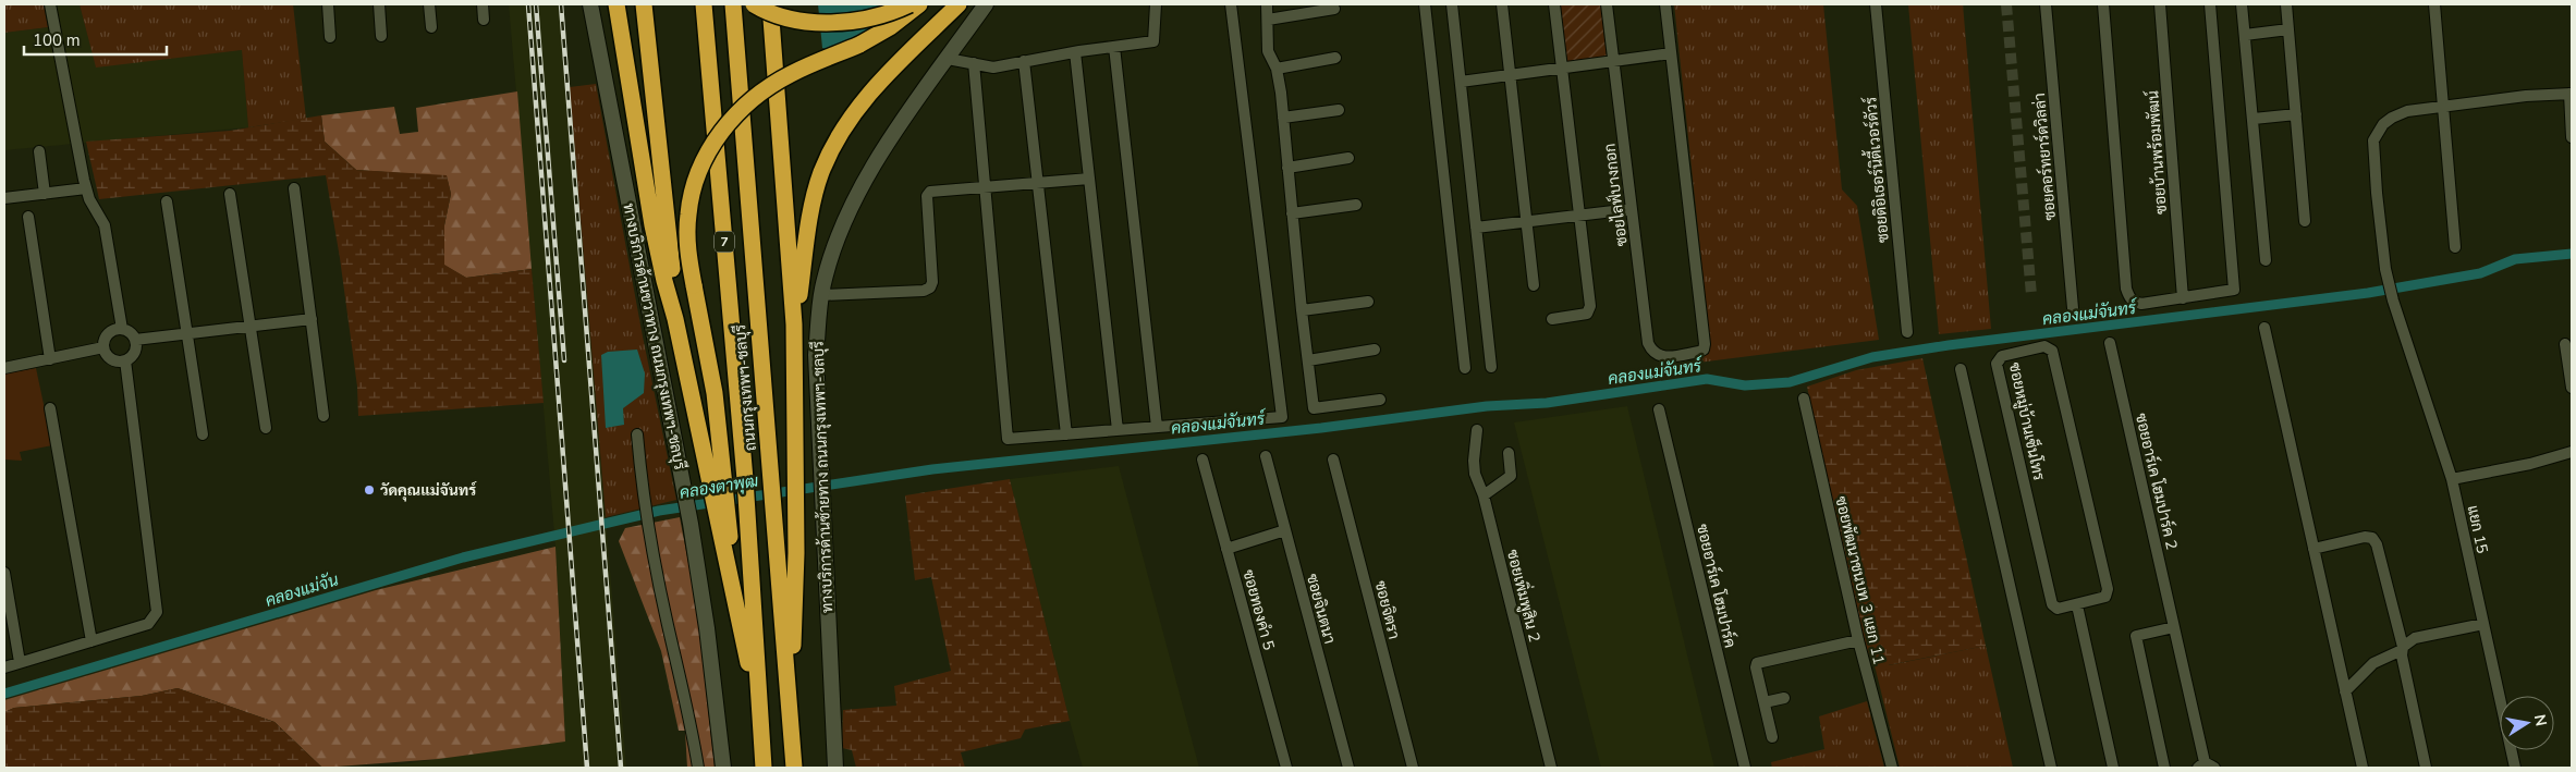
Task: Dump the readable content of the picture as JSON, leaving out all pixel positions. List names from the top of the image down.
{
  "streets": {
    "highway": ["7", "ถนนกรุงเทพฯ-ชลบุรี"],
    "main road": ["ทางบริการด้านขวาทาง ถนนกรุงเทพฯ-ชลบุรี", "ทางบริการด้านซ้ายทาง ถนนกรุงเทพฯ-ชลบุรี"],
    "street": [
      "ซอยบ้านพร้อมพัฒน์",
      "ซอยคอร์ทยาร์ดวิลล่า",
      "ซอยดิอิเธอร์นิตี้เวอร์ดัวร์",
      "ซอยไลฟ์บางกอก",
      "ซอยหมู่บ้านเซ็นโทร",
      "ซอยอาร์เค โฮมปาร์ค 2",
      "แยก 15",
      "ซอยพัฒนาชนบท 3 แยก 11",
      "ซอยอาร์เค โฮมปาร์ค",
      "ซอยเพิ่มพูสิน 2",
      "ซอยจินตนา",
      "ซอยทองคำ 5",
      "ซอยจิตรา"
    ]
  },
  "water": ["คลองแม่จันทร์", "คลองตาพุฒ", "คลองแม่จัน"],
  "places": ["วัดคุณแม่จันทร์"],
  "scale_bar": "100 m",
  "north": "right"
}
